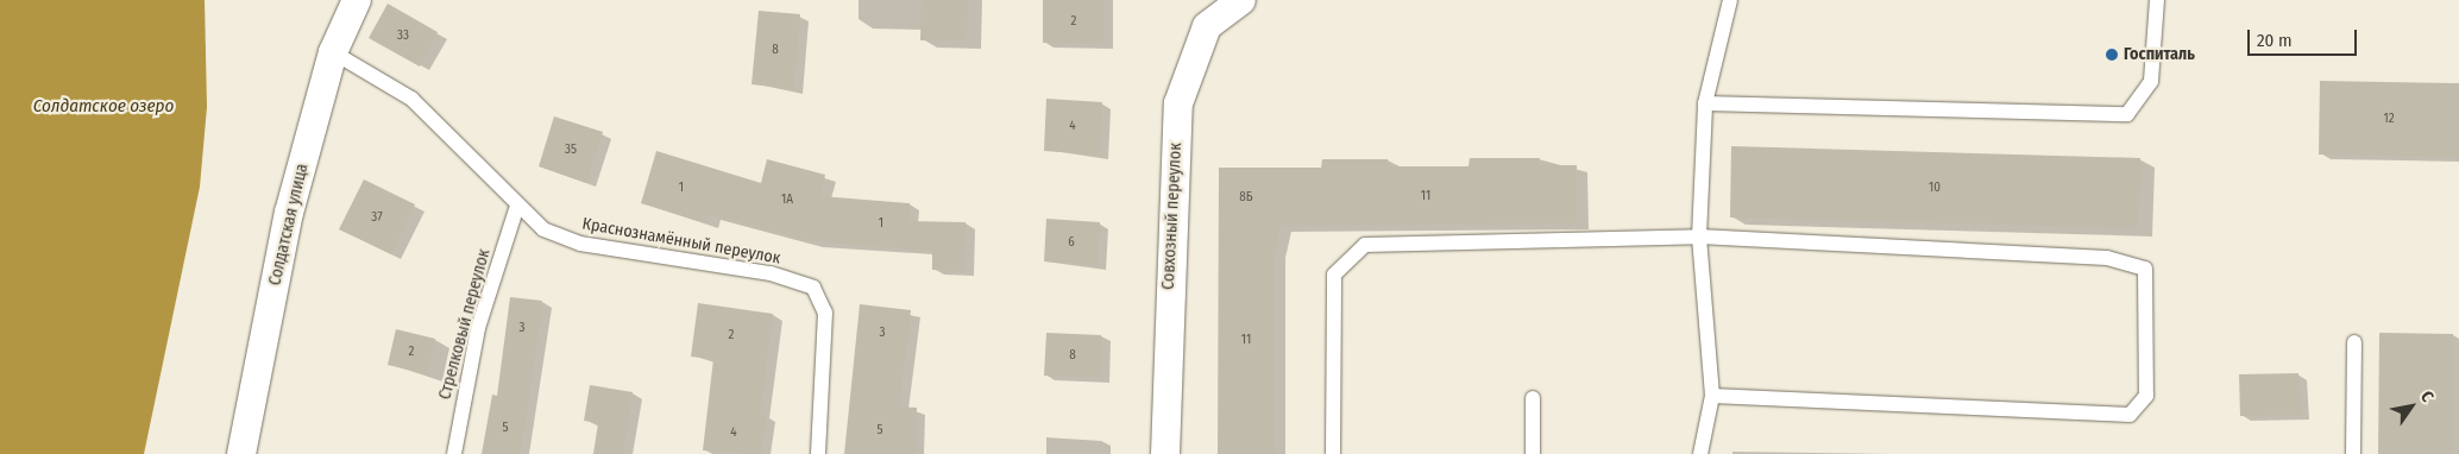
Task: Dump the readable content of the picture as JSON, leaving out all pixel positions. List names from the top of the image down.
{
  "streets": {
    "street": ["Совхозный переулок", "Солдатская улица"],
    "lane": ["Краснознамённый переулок", "Стрелковый переулок"]
  },
  "crossings": [
    ["Солдатская улица", "Краснознамённый переулок"],
    ["Краснознамённый переулок", "Стрелковый переулок"]
  ],
  "water": ["Солдатское озеро"],
  "places": ["Госпиталь"],
  "house_numbers": [
    "2",
    "33",
    "8",
    "12",
    "4",
    "35",
    "1",
    "10",
    "11",
    "8Б",
    "1А",
    "37",
    "1",
    "6",
    "3",
    "3",
    "2",
    "11",
    "2",
    "8",
    "5",
    "5",
    "4"
  ],
  "scale_bar": "20 m",
  "north": "top right"
}
